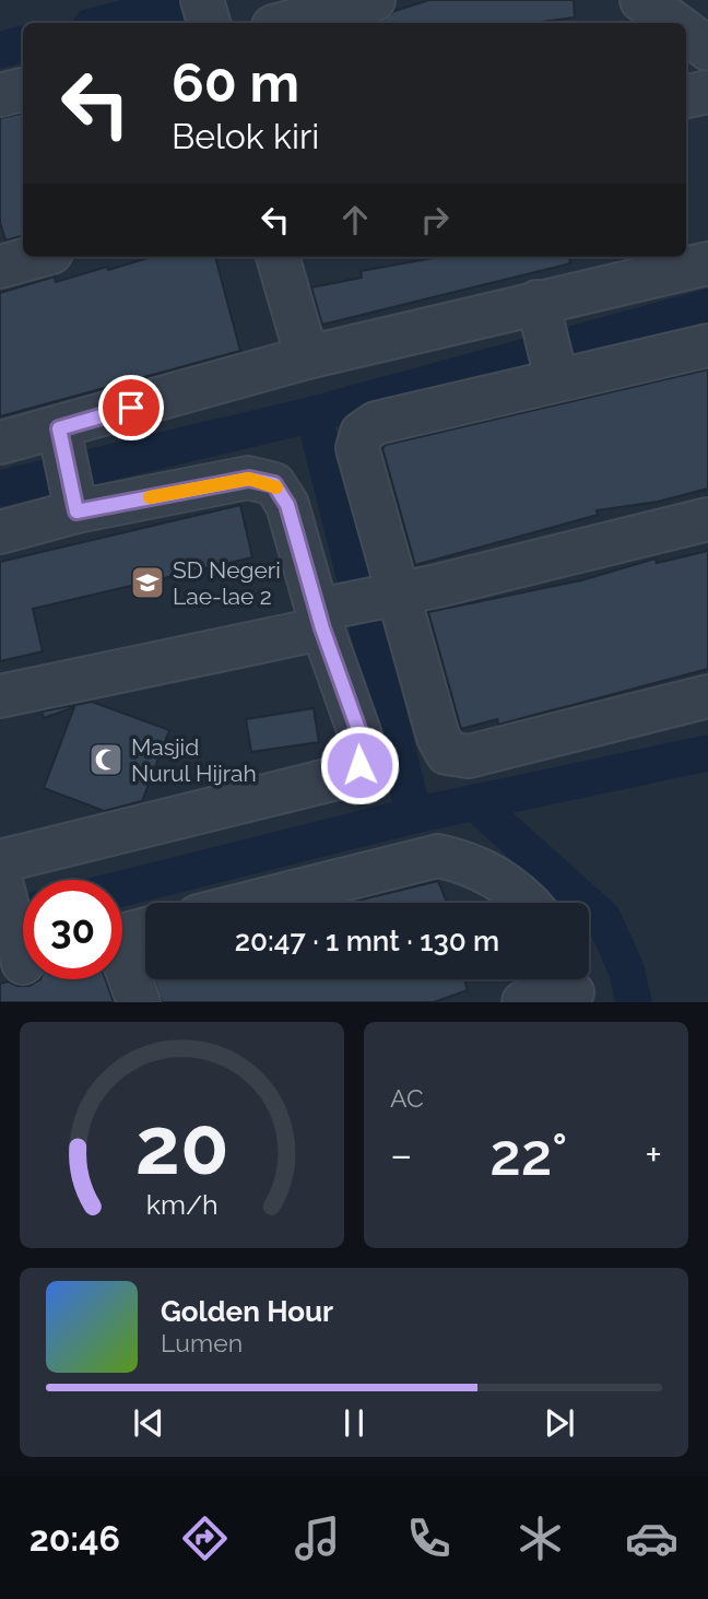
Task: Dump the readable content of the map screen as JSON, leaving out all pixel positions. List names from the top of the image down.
{
  "places": {
    "school or university": ["SD Negeri Lae-lae 2"],
    "mosque": ["Masjid Nurul Hijrah"]
  },
  "page": {
    "turn": ["60 m", "Belok kiri"],
    "limit": "30",
    "trip": "20:47 · 1 mnt · 130 m",
    "tile": "AC",
    "heat": ["−", "22°", "+"],
    "song": ["Golden Hour", "Lumen"],
    "tabs": "20:46",
    "gauge": ["20", "km/h"]
  }
}
